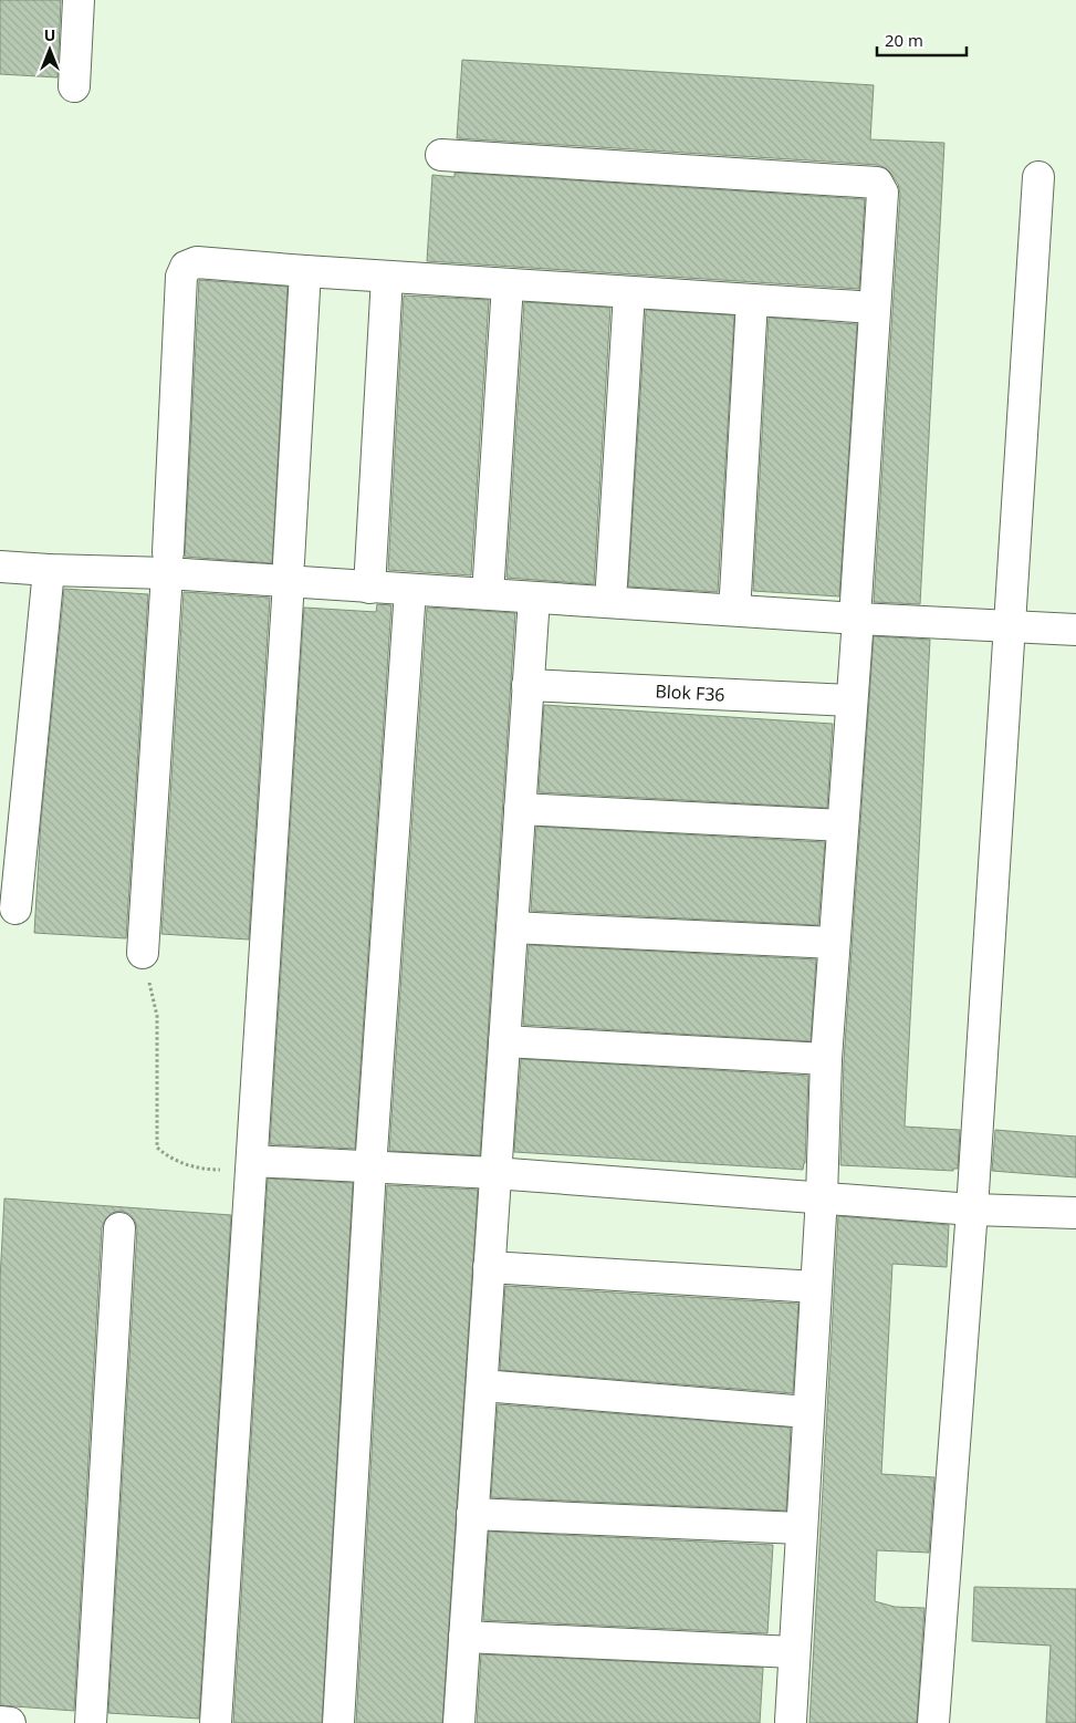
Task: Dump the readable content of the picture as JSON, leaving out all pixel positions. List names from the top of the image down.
{
  "streets": {
    "street": ["Blok F36"]
  },
  "scale_bar": "20 m",
  "north": "top"
}
